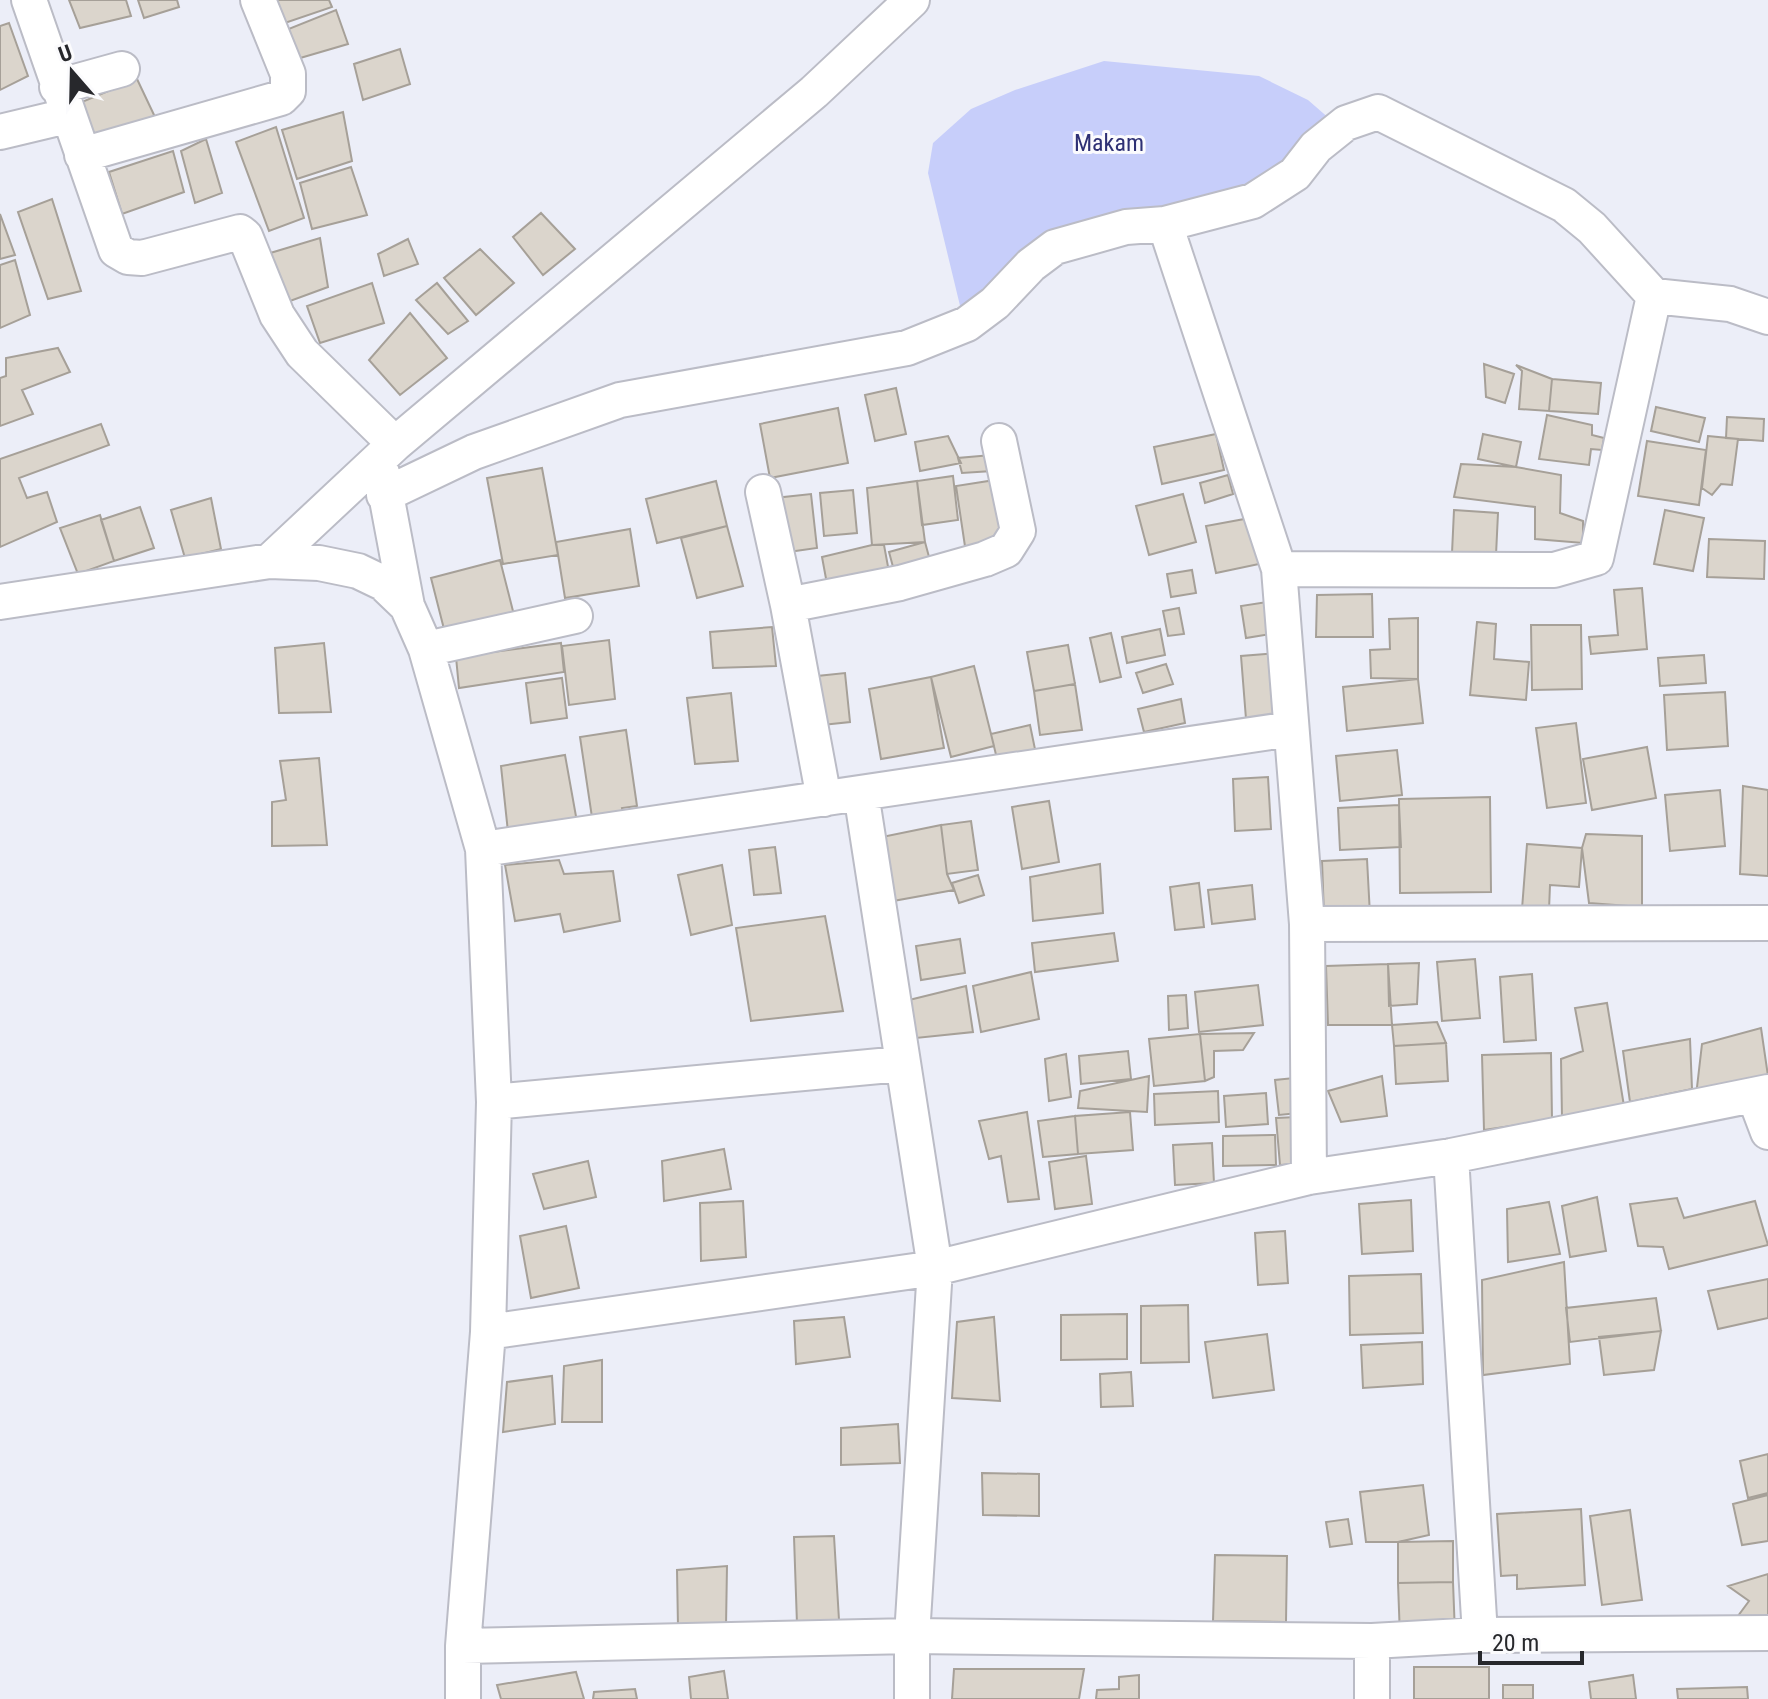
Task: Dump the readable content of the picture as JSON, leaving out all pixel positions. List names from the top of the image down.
{
  "parks": ["Makam"],
  "scale_bar": "20 m",
  "north": "top"
}
